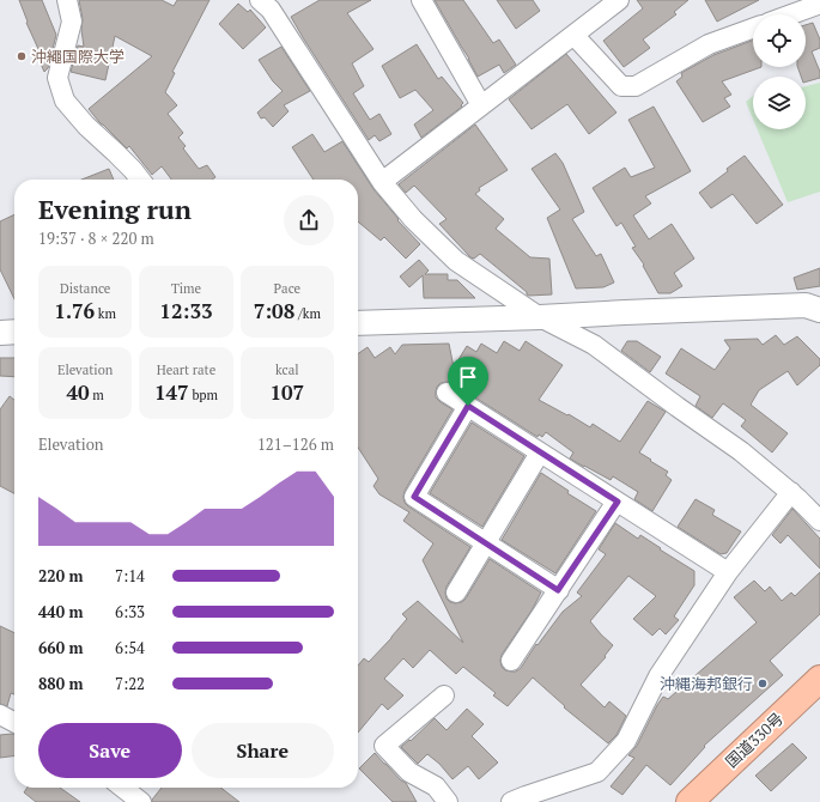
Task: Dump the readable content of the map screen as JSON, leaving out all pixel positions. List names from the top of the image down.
{
  "streets": {
    "highway": ["国道330号"]
  },
  "places": ["沖繩国際大学", "沖縄海邦銀行"],
  "page": {
    "heading": ["Evening run", "19:37 · 8 × 220 m"],
    "stats": [
      ["Distance", "1.76 km"],
      ["Time", "12:33"],
      ["Pace", "7:08 /km"],
      ["Elevation", "40 m"],
      ["Heart rate", "147 bpm"],
      ["kcal", "107"]
    ],
    "chart": ["Elevation", "121–126 m"],
    "list": [
      {
        "name": "220 m",
        "note": "7:14"
      },
      {
        "name": "440 m",
        "note": "6:33"
      },
      {
        "name": "660 m",
        "note": "6:54"
      },
      {
        "name": "880 m",
        "note": "7:22"
      }
    ],
    "buttons": ["Save", "Share"]
  }
}
